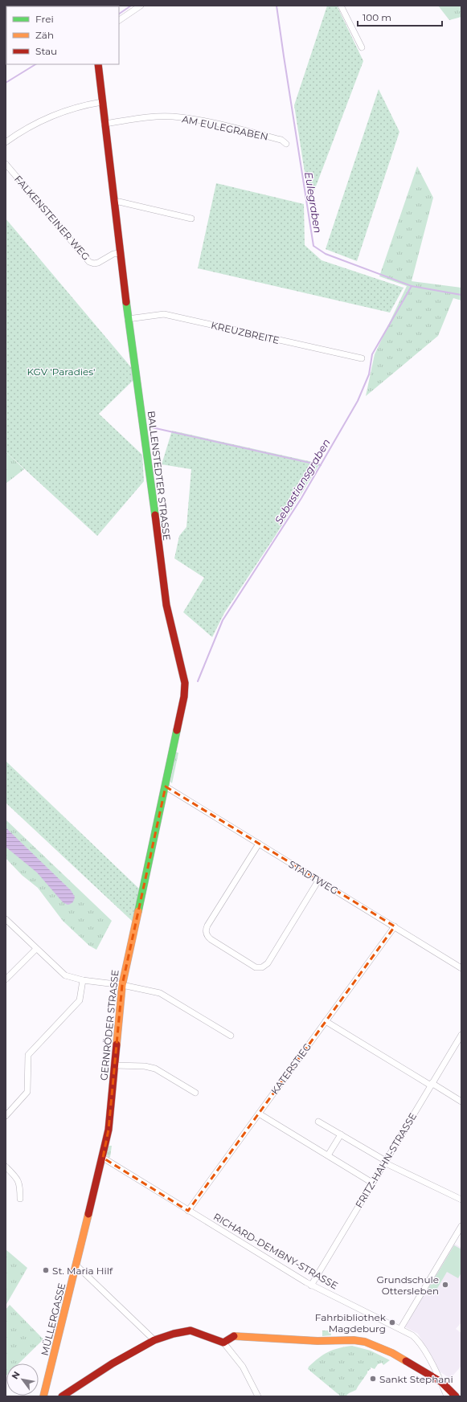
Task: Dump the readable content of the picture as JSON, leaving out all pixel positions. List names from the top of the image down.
{
  "streets": {
    "street": [
      "AM EULEGRABEN",
      "FALKENSTEINER WEG",
      "KREUZBREITE",
      "BALLENSTEDTER STRASSE",
      "STADTWEG",
      "GERNRÖDER STRASSE",
      "KATERSTIEG",
      "FRITZ-HAHN-STRASSE",
      "RICHARD-DEMBNY-STRASSE",
      "MÜLLERGASSE"
    ]
  },
  "crossings": [
    ["AM EULEGRABEN", "BALLENSTEDTER STRASSE"],
    ["FALKENSTEINER WEG", "BALLENSTEDTER STRASSE"],
    ["KREUZBREITE", "BALLENSTEDTER STRASSE"],
    ["BALLENSTEDTER STRASSE", "GERNRÖDER STRASSE"],
    ["STADTWEG", "GERNRÖDER STRASSE"],
    ["STADTWEG", "KATERSTIEG"],
    ["GERNRÖDER STRASSE", "RICHARD-DEMBNY-STRASSE"],
    ["GERNRÖDER STRASSE", "MÜLLERGASSE"],
    ["KATERSTIEG", "RICHARD-DEMBNY-STRASSE"],
    ["FRITZ-HAHN-STRASSE", "RICHARD-DEMBNY-STRASSE"]
  ],
  "water": ["Eulegraben", "Sebastiansgraben"],
  "parks": ["KGV 'Paradies'"],
  "places": [
    "St. Maria Hilf",
    "Grundschule Ottersleben",
    "Fahrbibliothek Magdeburg",
    "Sankt Stephani"
  ],
  "legend": ["Frei", "Zäh", "Stau"],
  "scale_bar": "100 m",
  "north": "top left"
}
